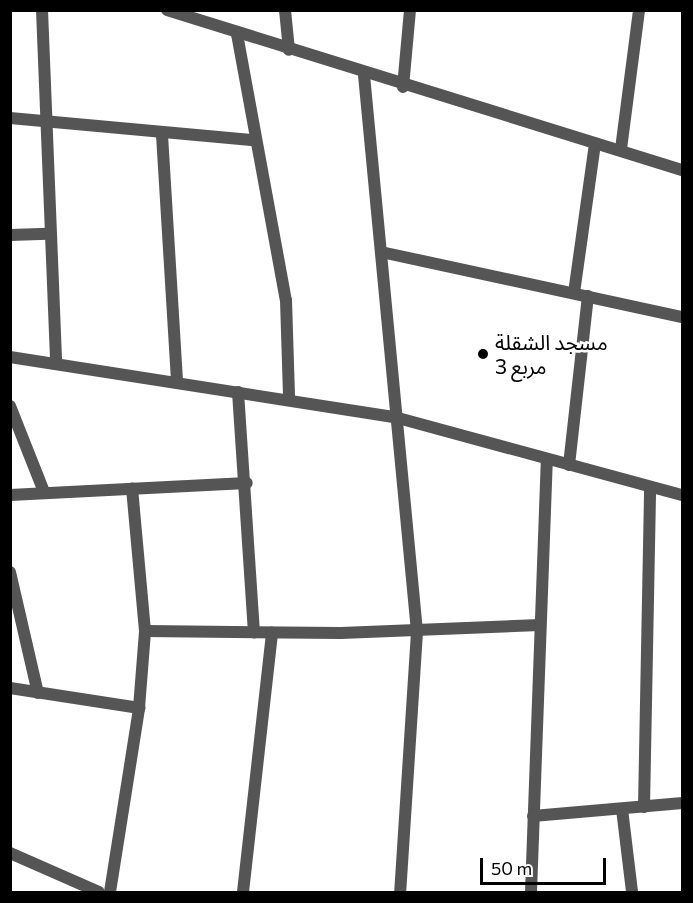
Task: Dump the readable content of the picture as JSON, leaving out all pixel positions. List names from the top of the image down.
{
  "places": ["مسجد الشقلة مربع 3"],
  "scale_bar": "50 m"
}
